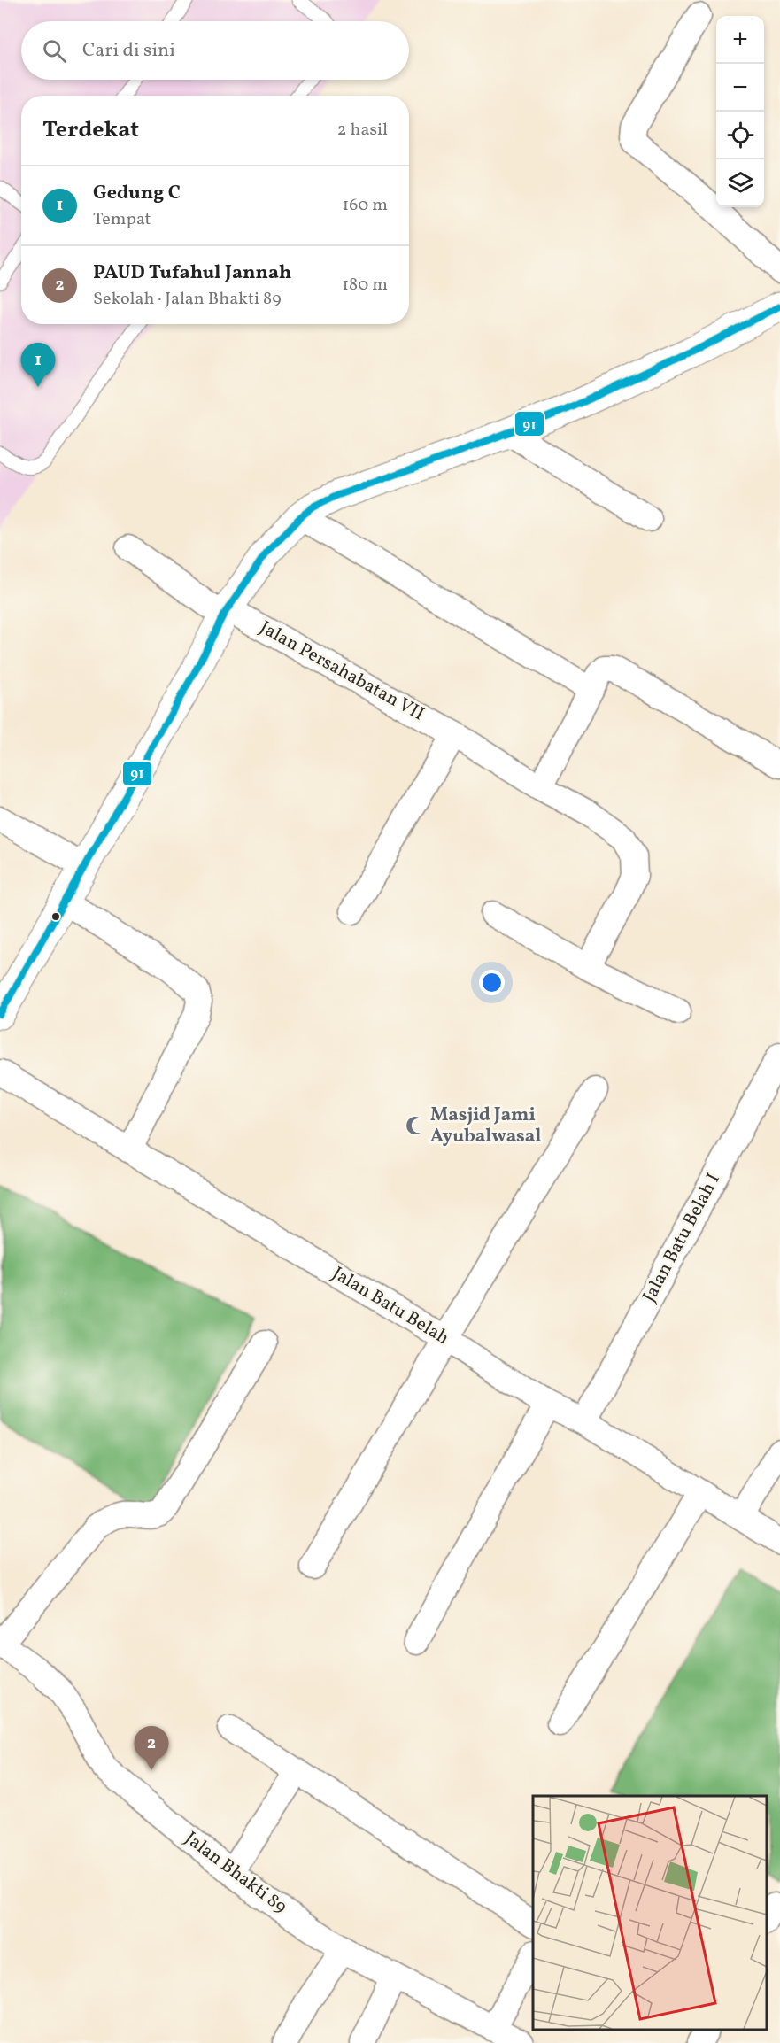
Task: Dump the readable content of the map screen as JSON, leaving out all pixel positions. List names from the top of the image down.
{
  "streets": {
    "street": [
      "Jalan Persahabatan VII",
      "Jalan Batu Belah I",
      "Jalan Batu Belah",
      "Jalan Bhakti 89"
    ]
  },
  "crossings": [
    ["Jalan Batu Belah I", "Jalan Batu Belah"]
  ],
  "places": {
    "mosque": ["Masjid Jami Ayubalwasal"]
  },
  "lines": ["transit line 91"],
  "page": {
    "map_buttons": ["+", "−"],
    "search": "Cari di sini",
    "heading": ["Terdekat", "2 hasil"],
    "list": [
      {
        "mark": "1",
        "name": "Gedung C",
        "note": "Tempat",
        "value": "160 m"
      },
      {
        "mark": "2",
        "name": "PAUD Tufahul Jannah",
        "note": "Sekolah · Jalan Bhakti 89",
        "value": "180 m"
      }
    ],
    "pins": ["1", "2"]
  }
}
